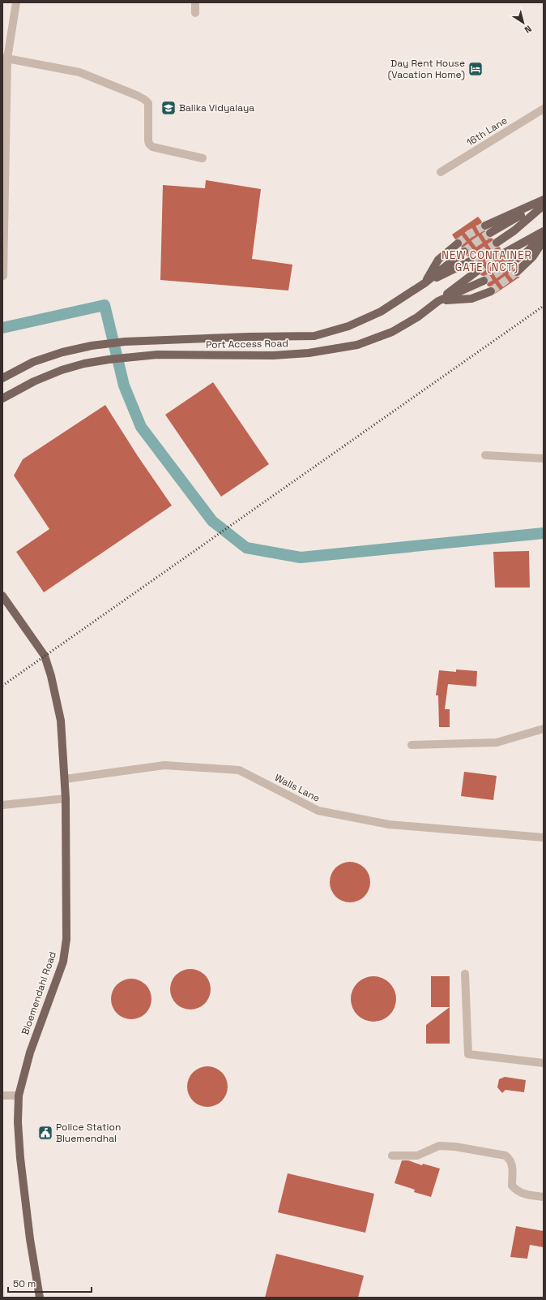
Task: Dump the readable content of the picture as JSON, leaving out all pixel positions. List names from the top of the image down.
{
  "streets": {
    "main road": ["Port Access Road", "Bloemendahl Road"],
    "street": ["16th Lane", "Walls Lane"]
  },
  "crossings": [
    ["Walls Lane", "Bloemendahl Road"]
  ],
  "districts": ["NEW CONTAINER GATE (NCT)"],
  "places": {
    "hotel": ["Day Rent House (Vacation Home)"],
    "school or university": ["Balika Vidyalaya"],
    "public building": ["Police Station Bluemendhal"]
  },
  "scale_bar": "50 m",
  "north": "bottom right"
}
